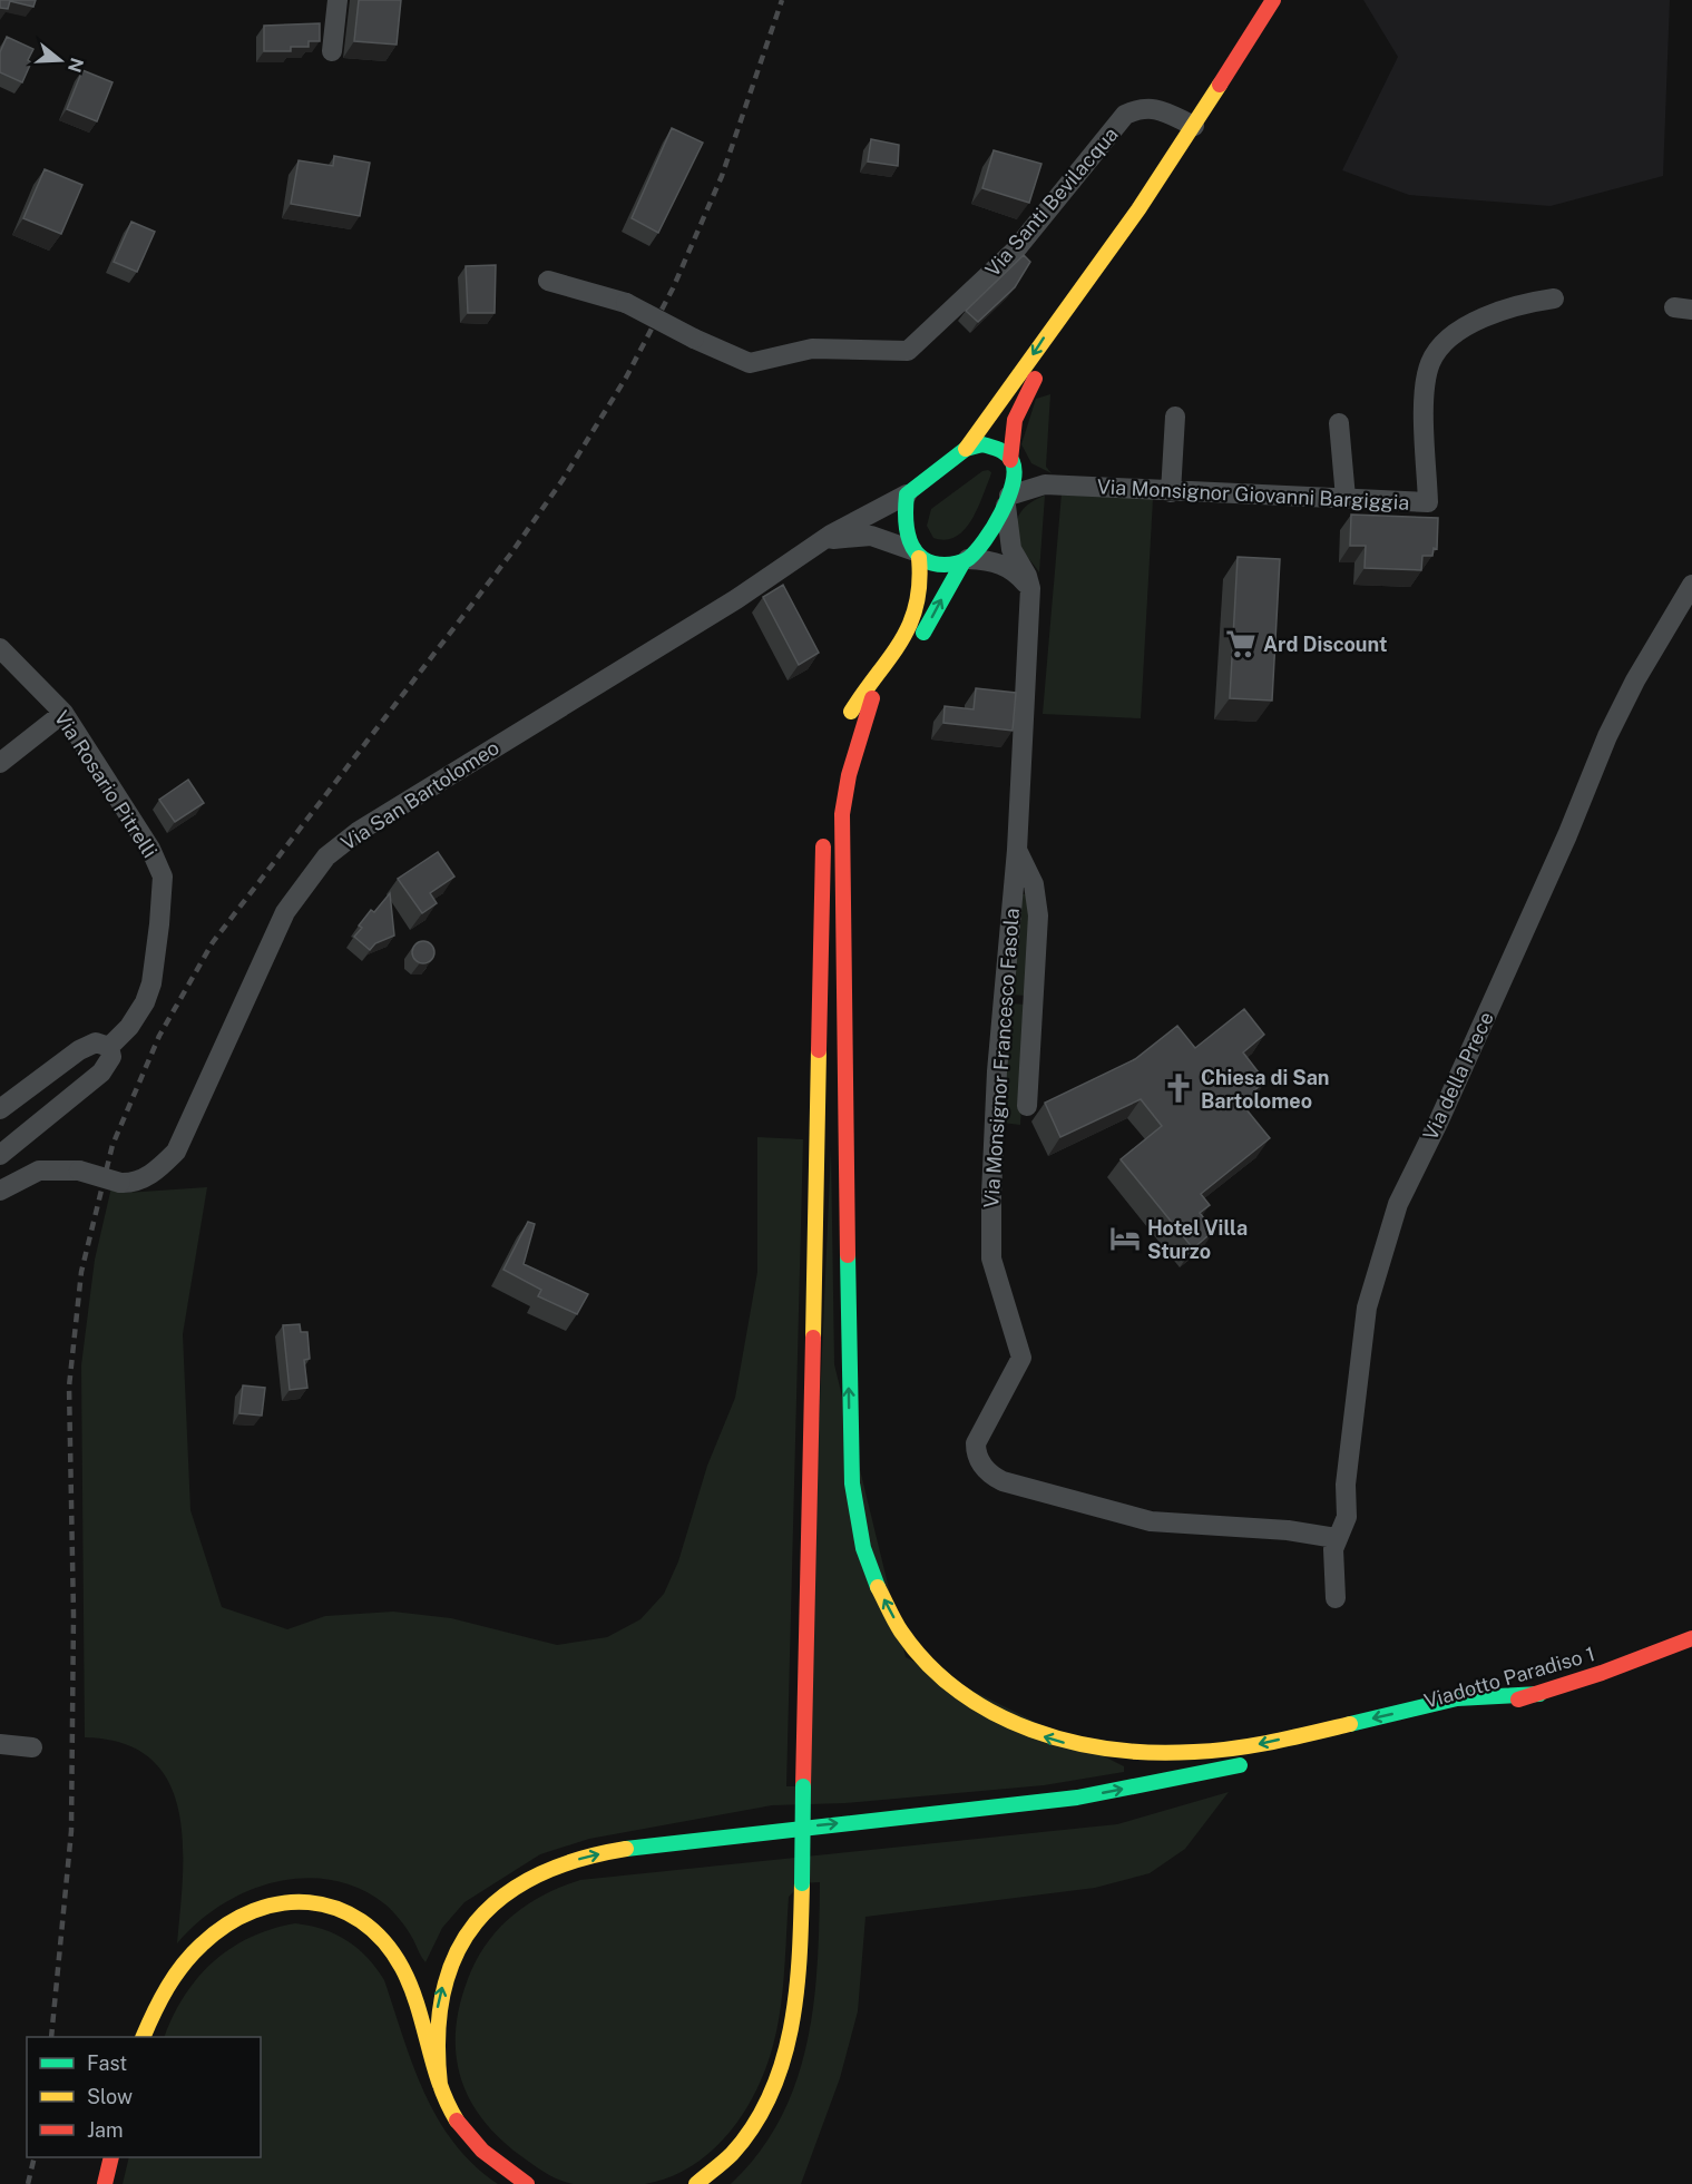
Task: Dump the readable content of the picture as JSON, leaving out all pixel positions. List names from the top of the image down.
{
  "streets": {
    "main road": ["Viadotto Paradiso 1"],
    "street": [
      "Via Santi Bevilacqua",
      "Via Monsignor Giovanni Bargiggia",
      "Via Rosario Pitrelli",
      "Via San Bartolomeo",
      "Via Monsignor Francesco Fasola",
      "Via della Prece"
    ]
  },
  "crossings": [
    ["Via Monsignor Francesco Fasola", "Via della Prece"]
  ],
  "one_way": ["Viadotto Paradiso 1"],
  "places": {
    "supermarket": ["Ard Discount"],
    "church": ["Chiesa di San Bartolomeo"],
    "hotel": ["Hotel Villa Sturzo"]
  },
  "legend": ["Fast", "Slow", "Jam"],
  "north": "right"
}
